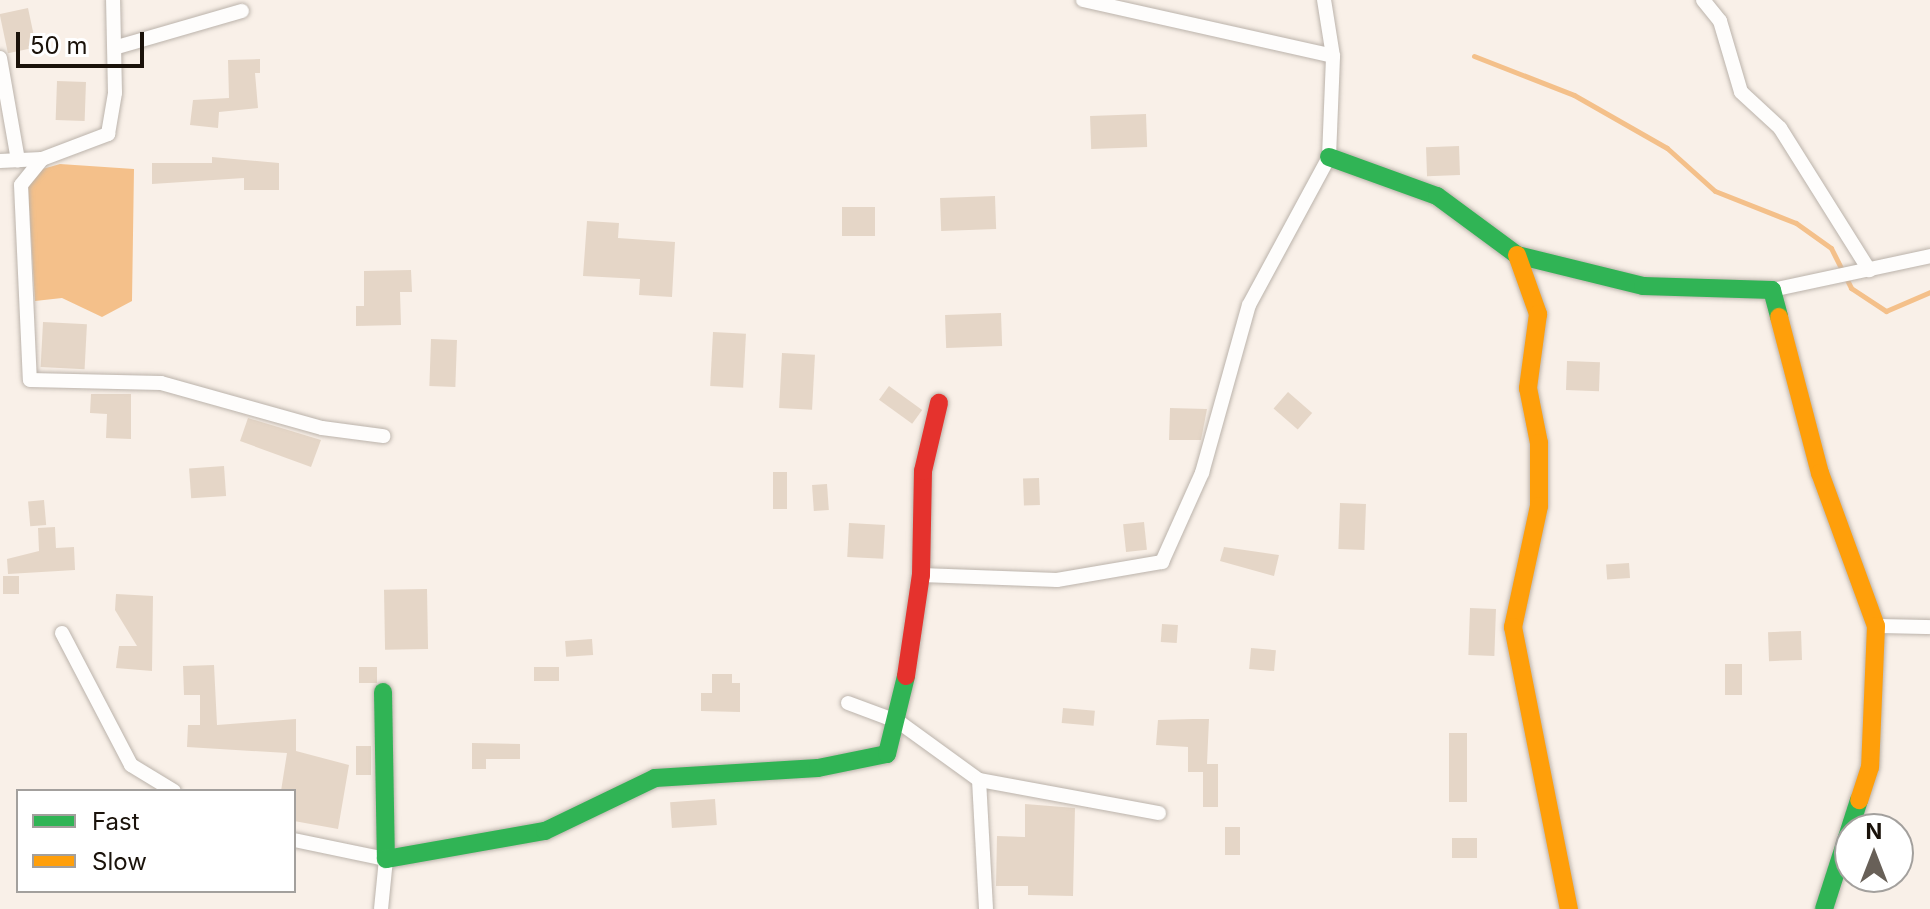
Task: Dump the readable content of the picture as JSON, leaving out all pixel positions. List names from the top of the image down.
{
  "legend": ["Fast", "Slow"],
  "scale_bar": "50 m",
  "north": "top"
}
